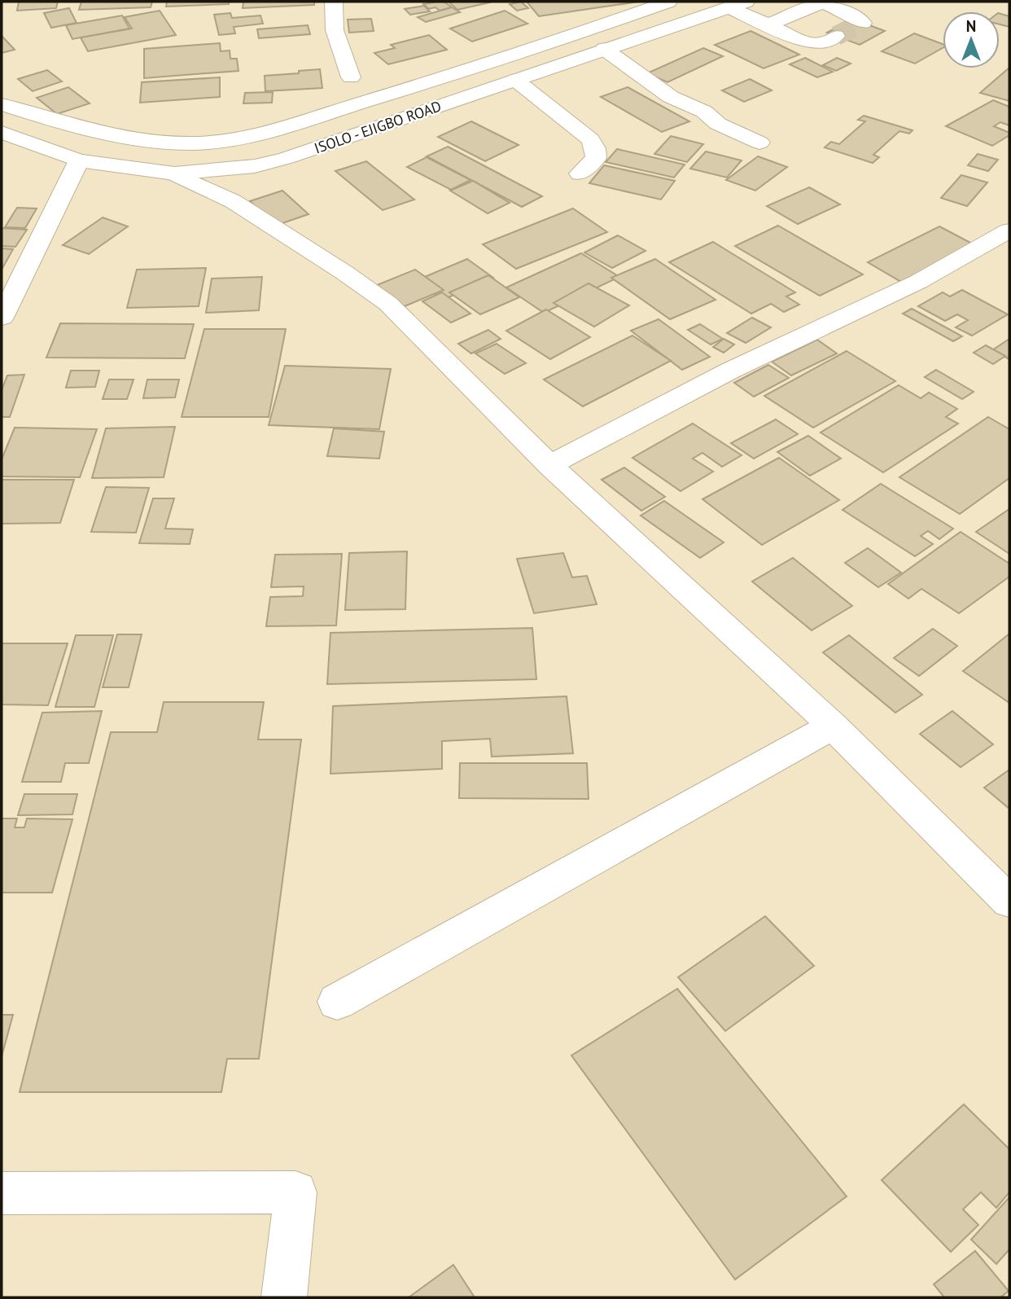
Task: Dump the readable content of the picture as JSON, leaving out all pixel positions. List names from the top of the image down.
{
  "streets": {
    "street": ["ISOLO - EJIGBO ROAD"]
  },
  "north": "top"
}
